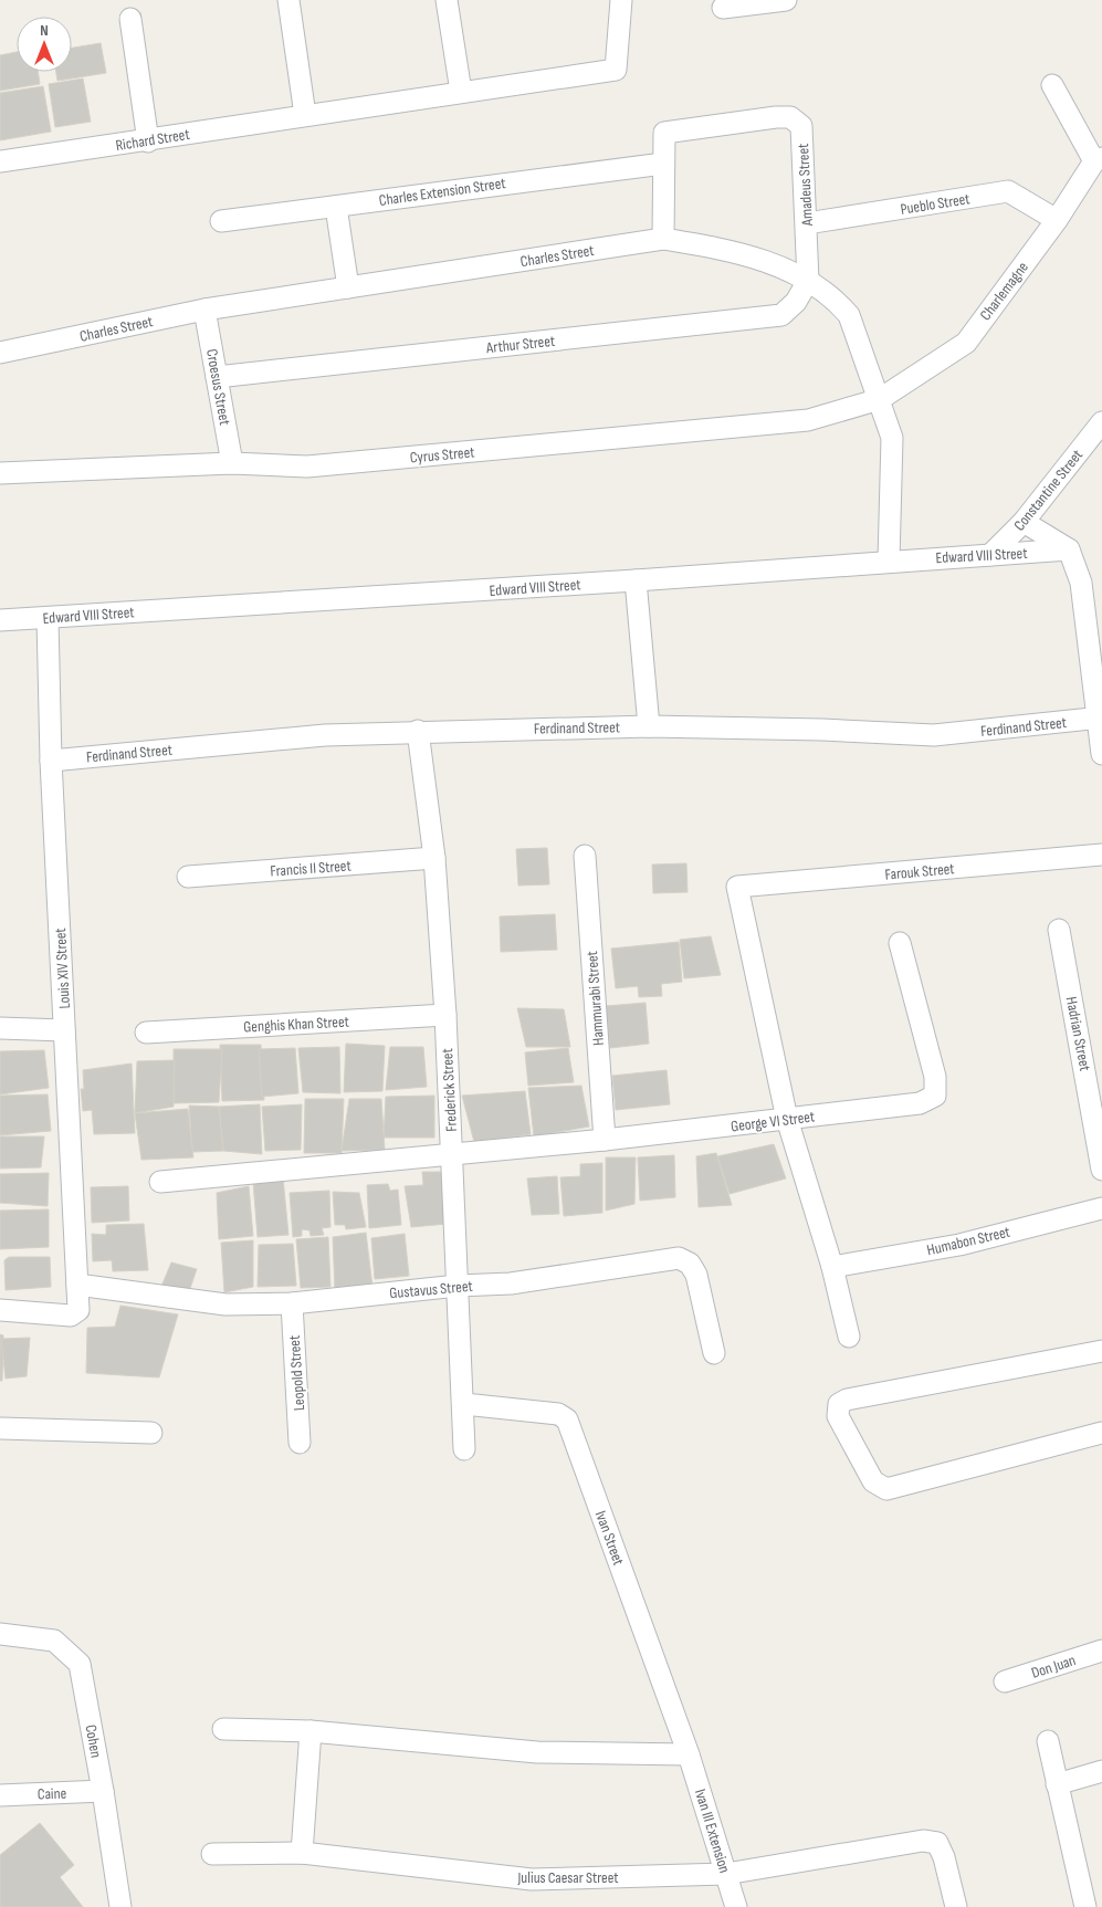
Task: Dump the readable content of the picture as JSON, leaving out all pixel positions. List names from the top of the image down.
{
  "streets": {
    "street": [
      "Richard Street",
      "Amadeus Street",
      "Charles Extension Street",
      "Pueblo Street",
      "Charles Street",
      "Charlemagne",
      "Arthur Street",
      "Croesus Street",
      "Cyrus Street",
      "Constantine Street",
      "Edward VIII Street",
      "Ferdinand Street",
      "Francis II Street",
      "Farouk Street",
      "Louis XIV Street",
      "Hammurabi Street",
      "Genghis Khan Street",
      "Hadrian Street",
      "Frederick Street",
      "George VI Street",
      "Humabon Street",
      "Gustavus Street",
      "Leopold Street",
      "Ivan Street",
      "Don Juan",
      "Cohen",
      "Caine",
      "Ivan III Extension",
      "Julius Caesar Street"
    ]
  },
  "crossings": [
    ["Amadeus Street", "Charles Extension Street"],
    ["Amadeus Street", "Pueblo Street"],
    ["Amadeus Street", "Charles Street"],
    ["Amadeus Street", "Arthur Street"],
    ["Pueblo Street", "Charlemagne"],
    ["Charles Street", "Charlemagne"],
    ["Charles Street", "Arthur Street"],
    ["Charles Street", "Croesus Street"],
    ["Charles Street", "Cyrus Street"],
    ["Charles Street", "Edward VIII Street"],
    ["Charlemagne", "Cyrus Street"],
    ["Arthur Street", "Croesus Street"],
    ["Croesus Street", "Cyrus Street"],
    ["Constantine Street", "Edward VIII Street"],
    ["Edward VIII Street", "Louis XIV Street"],
    ["Ferdinand Street", "Louis XIV Street"],
    ["Ferdinand Street", "Frederick Street"],
    ["Francis II Street", "Frederick Street"],
    ["Farouk Street", "George VI Street"],
    ["Louis XIV Street", "Gustavus Street"],
    ["Hammurabi Street", "George VI Street"],
    ["Genghis Khan Street", "Frederick Street"],
    ["Frederick Street", "George VI Street"],
    ["Frederick Street", "Gustavus Street"],
    ["Frederick Street", "Ivan Street"],
    ["Gustavus Street", "Leopold Street"],
    ["Ivan Street", "Ivan III Extension"],
    ["Cohen", "Caine"],
    ["Ivan III Extension", "Julius Caesar Street"]
  ],
  "north": "top"
}
